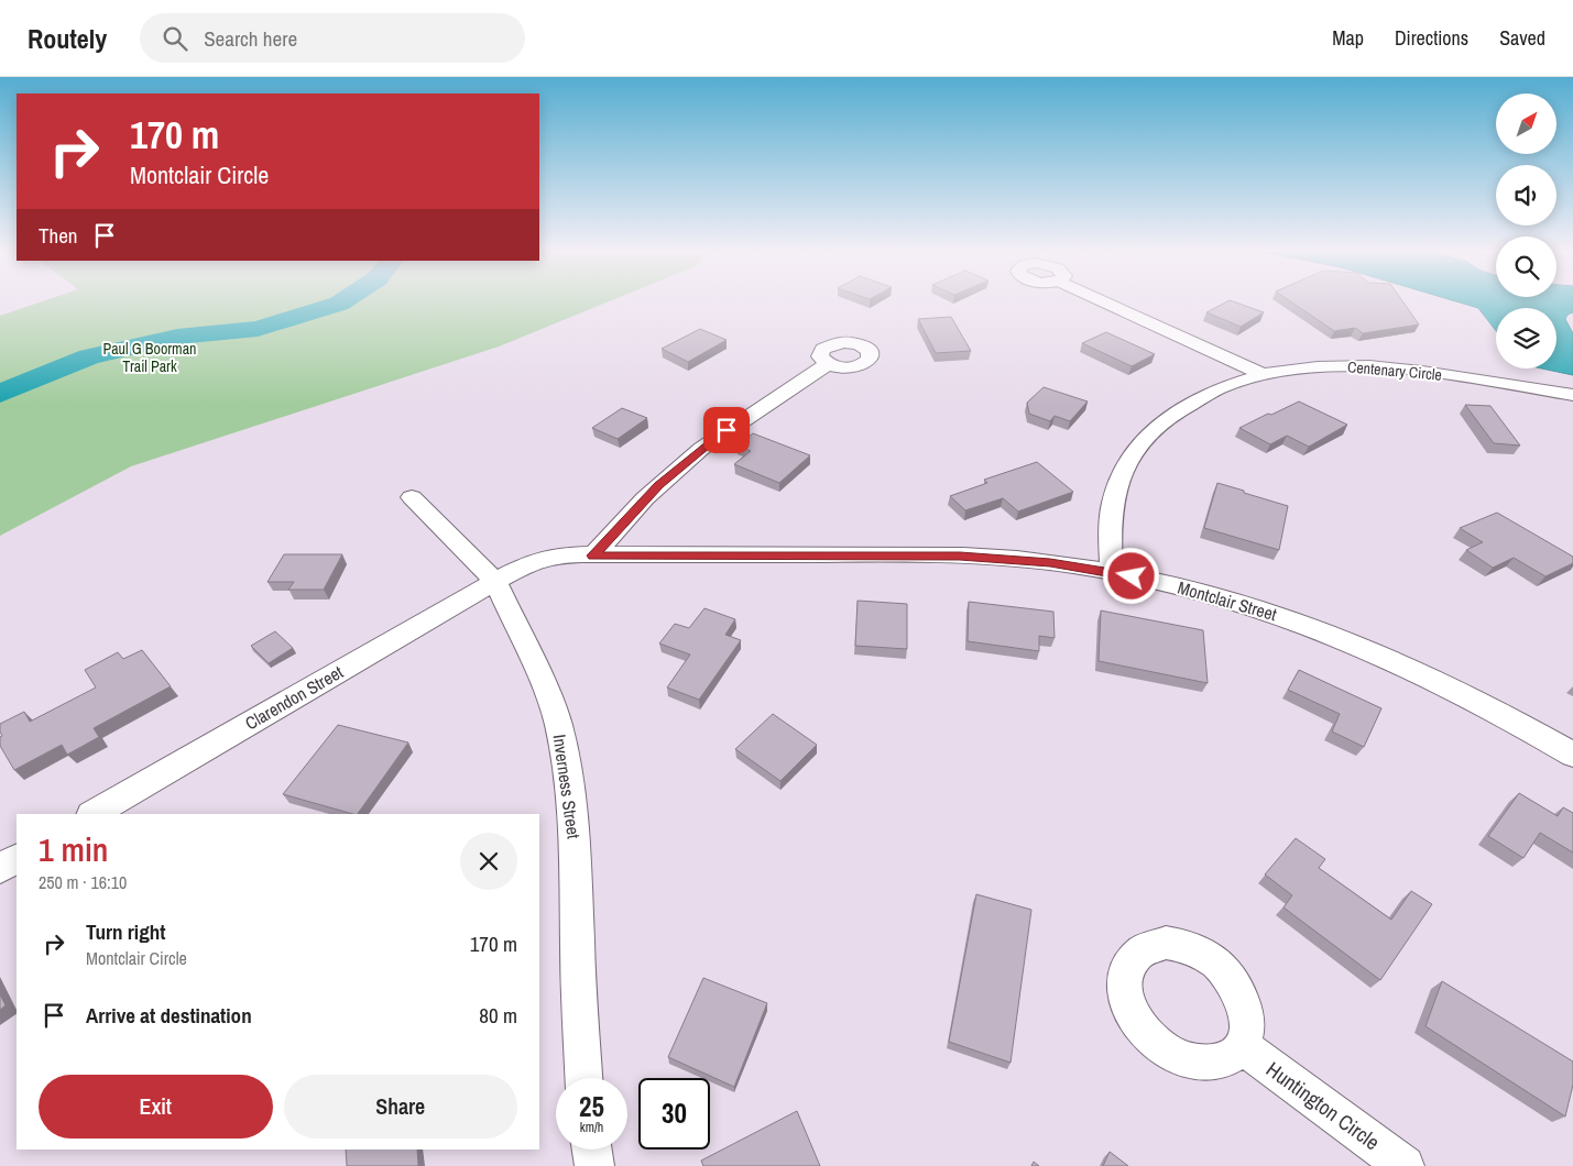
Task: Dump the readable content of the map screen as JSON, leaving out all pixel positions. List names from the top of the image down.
{
  "streets": {
    "street": [
      "Centenary Circle",
      "Montclair Street",
      "Clarendon Street",
      "Inverness Street",
      "Huntington Circle"
    ]
  },
  "crossings": [
    ["Centenary Circle", "Montclair Street"],
    ["Montclair Street", "Clarendon Street"],
    ["Montclair Street", "Inverness Street"],
    ["Clarendon Street", "Inverness Street"]
  ],
  "parks": ["Paul G Boorman Trail Park"],
  "north": "top right",
  "page": {
    "header": "Routely",
    "search": "Search here",
    "nav": ["Map", "Directions", "Saved"],
    "turn": ["170 m", "Montclair Circle"],
    "then": "Then",
    "heading": ["1 min", "250 m · 16:10"],
    "list": [
      {
        "name": "Turn right",
        "note": "Montclair Circle",
        "value": "170 m"
      },
      {
        "name": "Arrive at destination",
        "value": "80 m"
      }
    ],
    "buttons": ["Exit", "Share"],
    "speed": "25 km/h",
    "limit": "30"
  }
}
